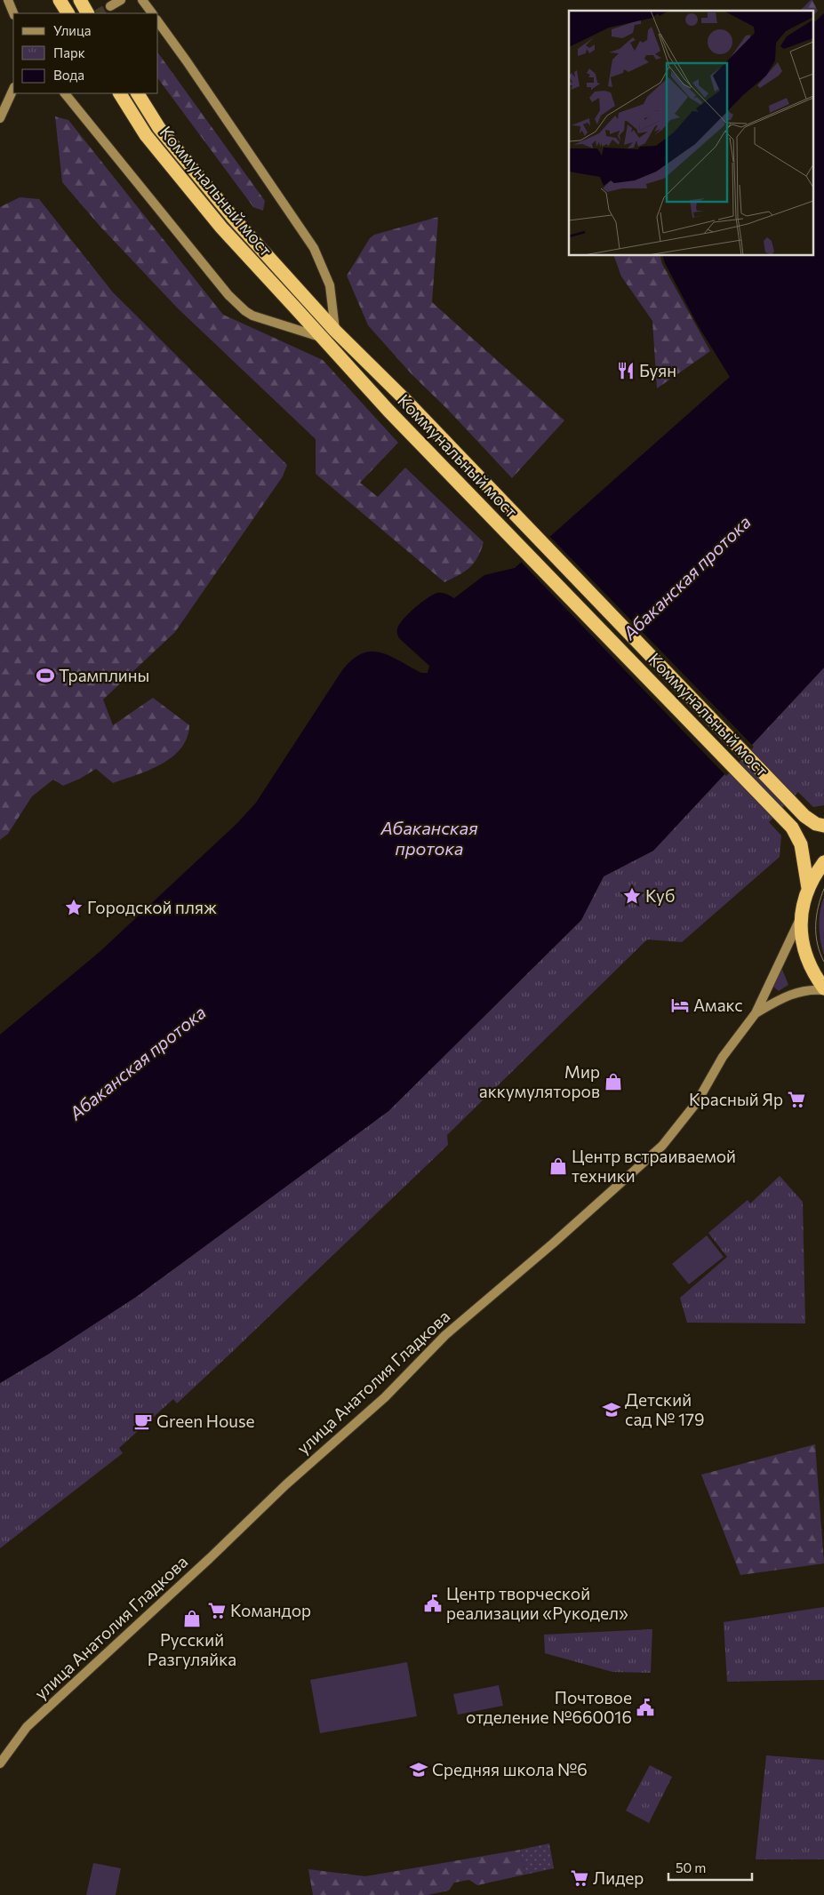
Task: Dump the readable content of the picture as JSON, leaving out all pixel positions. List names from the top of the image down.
{
  "streets": {
    "highway": ["Коммунальный мост"],
    "main road": ["улица Анатолия Гладкова"]
  },
  "water": ["Абаканская протока"],
  "places": {
    "restaurant": ["Буян"],
    "sports": ["Трамплины"],
    "place": ["Куб", "Городской пляж"],
    "hotel": ["Амакс"],
    "shop": ["Мир аккумуляторов", "Центр встраиваемой техники", "Русский Разгуляйка"],
    "supermarket": ["Красный Яр", "Командор", "Лидер"],
    "school or university": ["Детский сад № 179", "Средняя школа №6"],
    "cafe": ["Green House"],
    "public building": ["Центр творческой реализации «Рукодел»", "Почтовое отделение №660016"]
  },
  "legend": ["Улица", "Парк", "Вода"],
  "scale_bar": "50 m"
}
